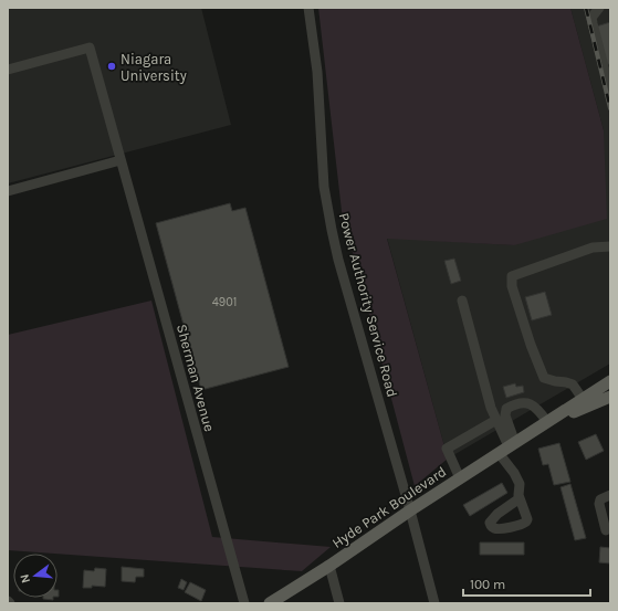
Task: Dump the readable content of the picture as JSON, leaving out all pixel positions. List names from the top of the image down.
{
  "streets": {
    "main road": ["Hyde Park Boulevard"],
    "street": ["Power Authority Service Road", "Sherman Avenue"]
  },
  "crossings": [
    ["Power Authority Service Road", "Hyde Park Boulevard"]
  ],
  "places": ["Niagara University"],
  "house_numbers": ["4901"],
  "scale_bar": "100 m",
  "north": "left"
}
